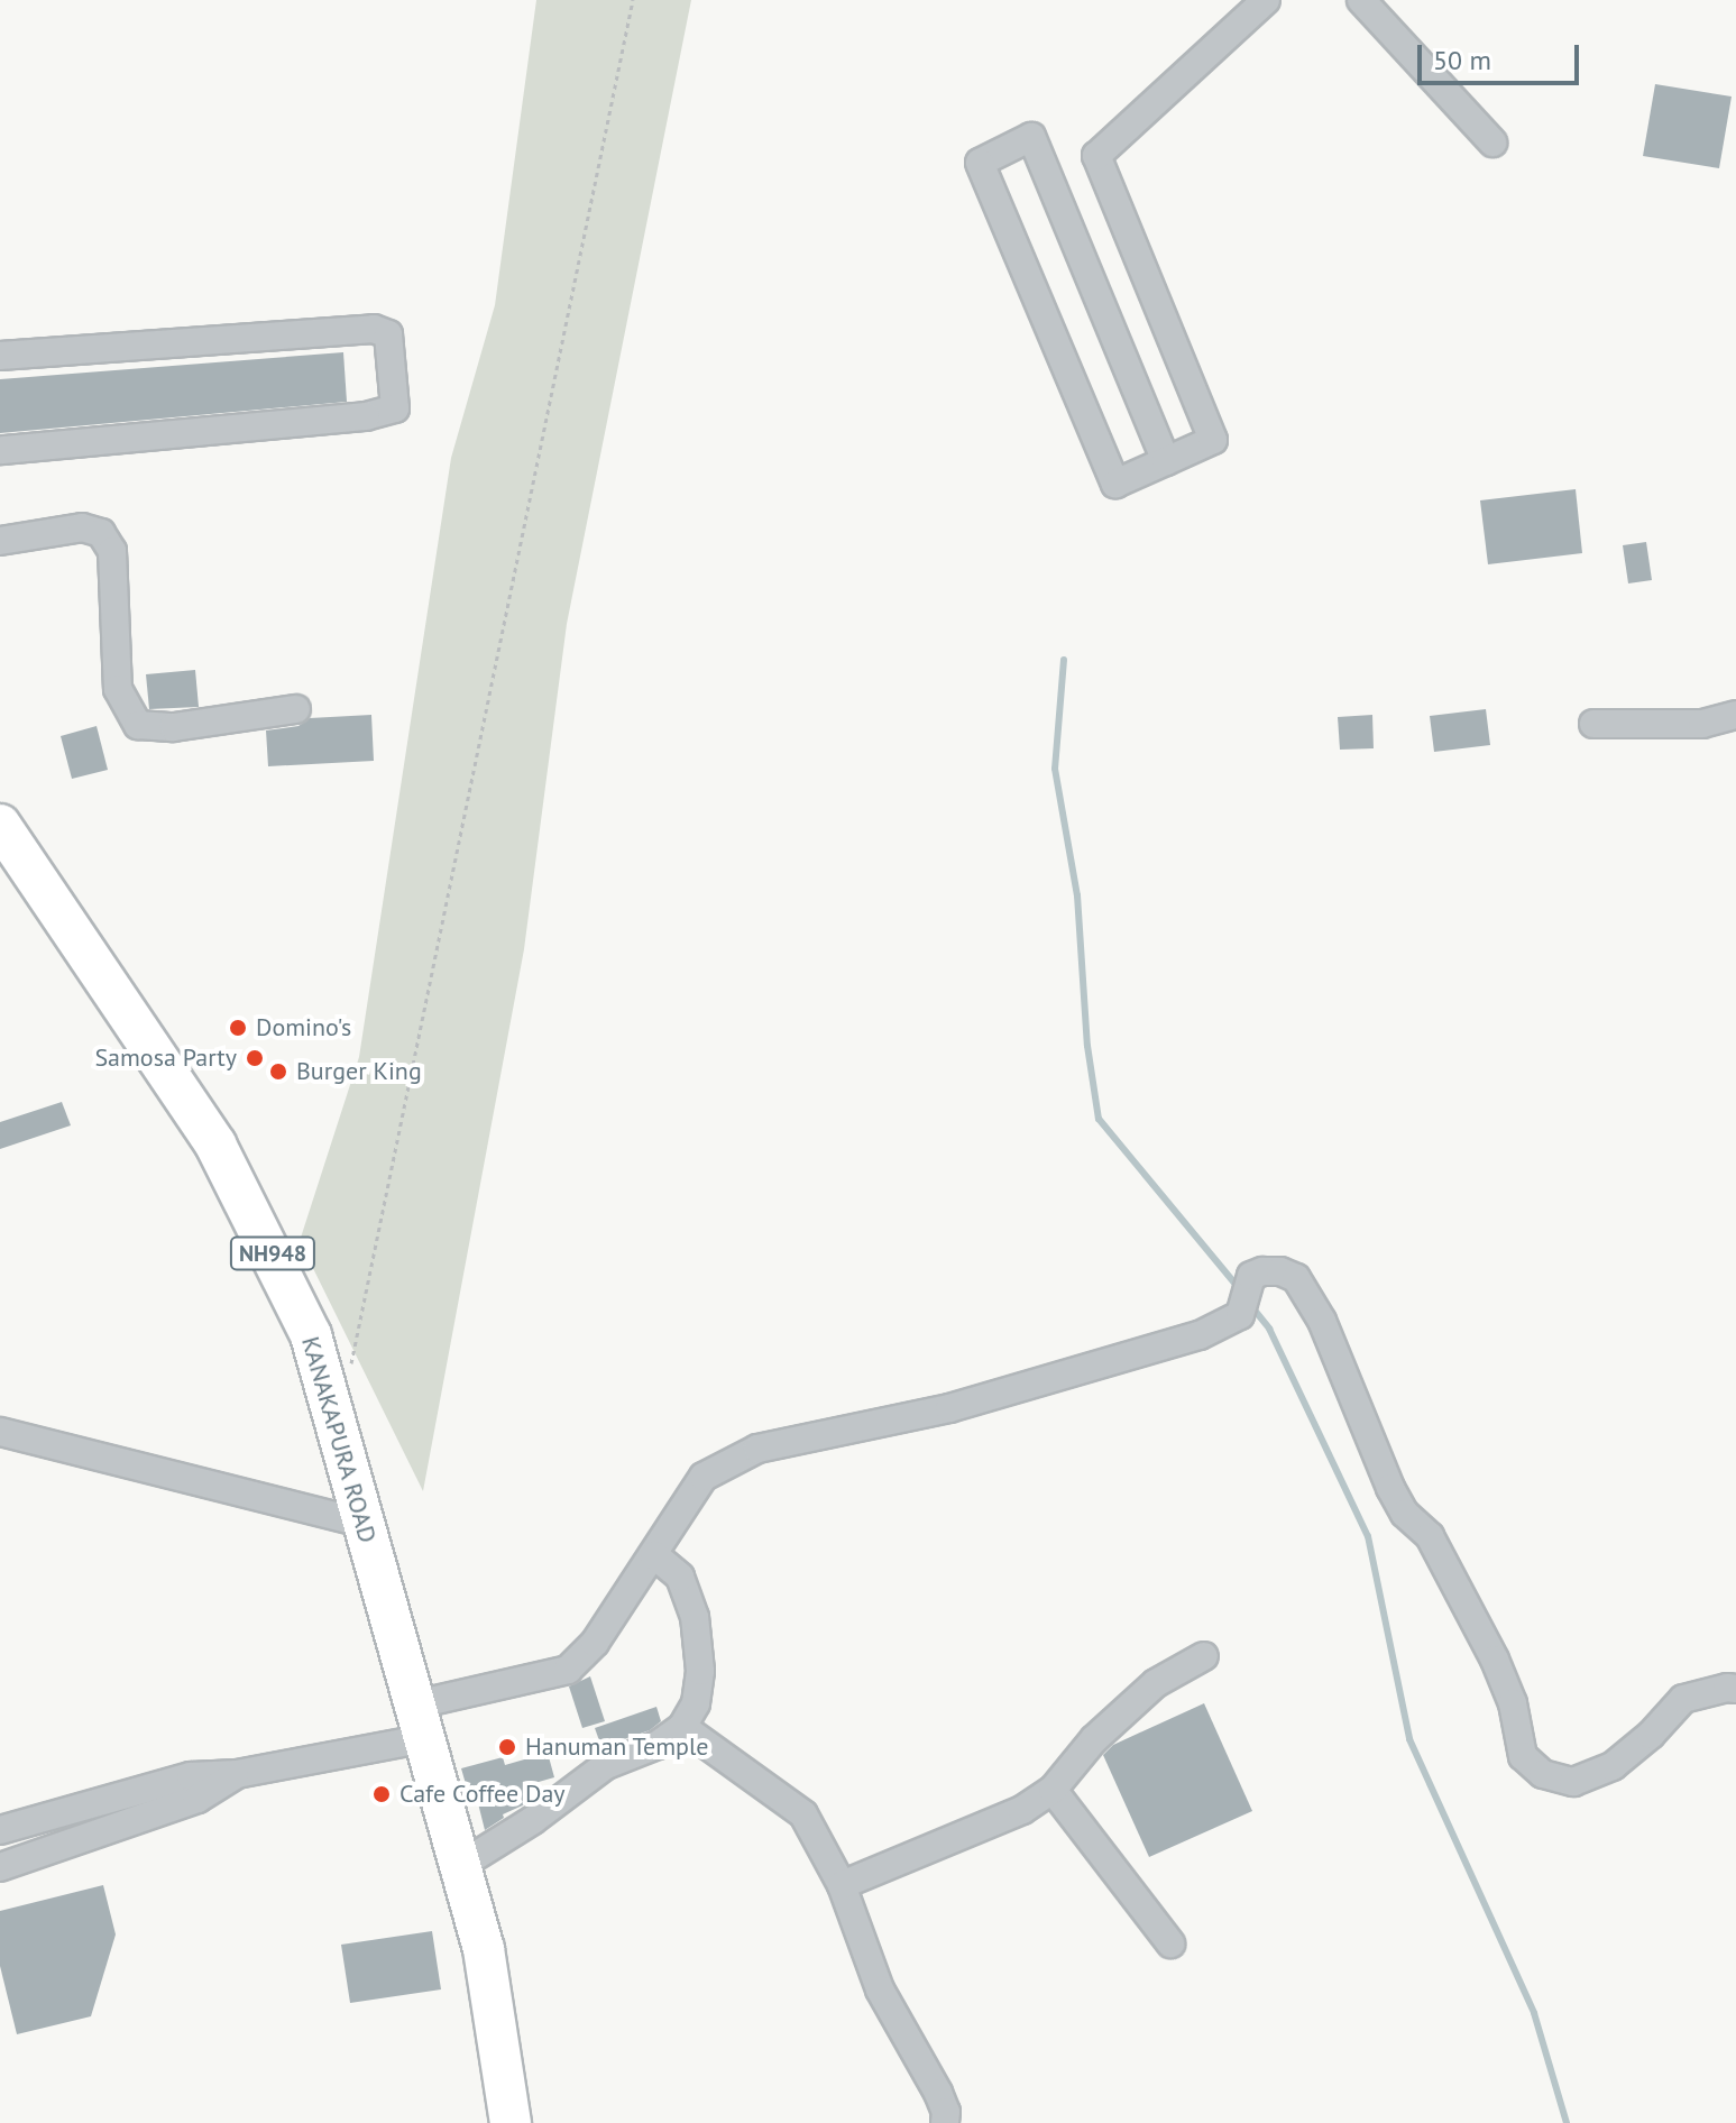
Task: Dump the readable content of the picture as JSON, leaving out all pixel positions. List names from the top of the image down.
{
  "streets": {
    "highway": ["NH948", "KANAKAPURA ROAD"]
  },
  "places": [
    "Domino's",
    "Samosa Party",
    "Burger King",
    "Hanuman Temple",
    "Cafe Coffee Day"
  ],
  "scale_bar": "50 m"
}
